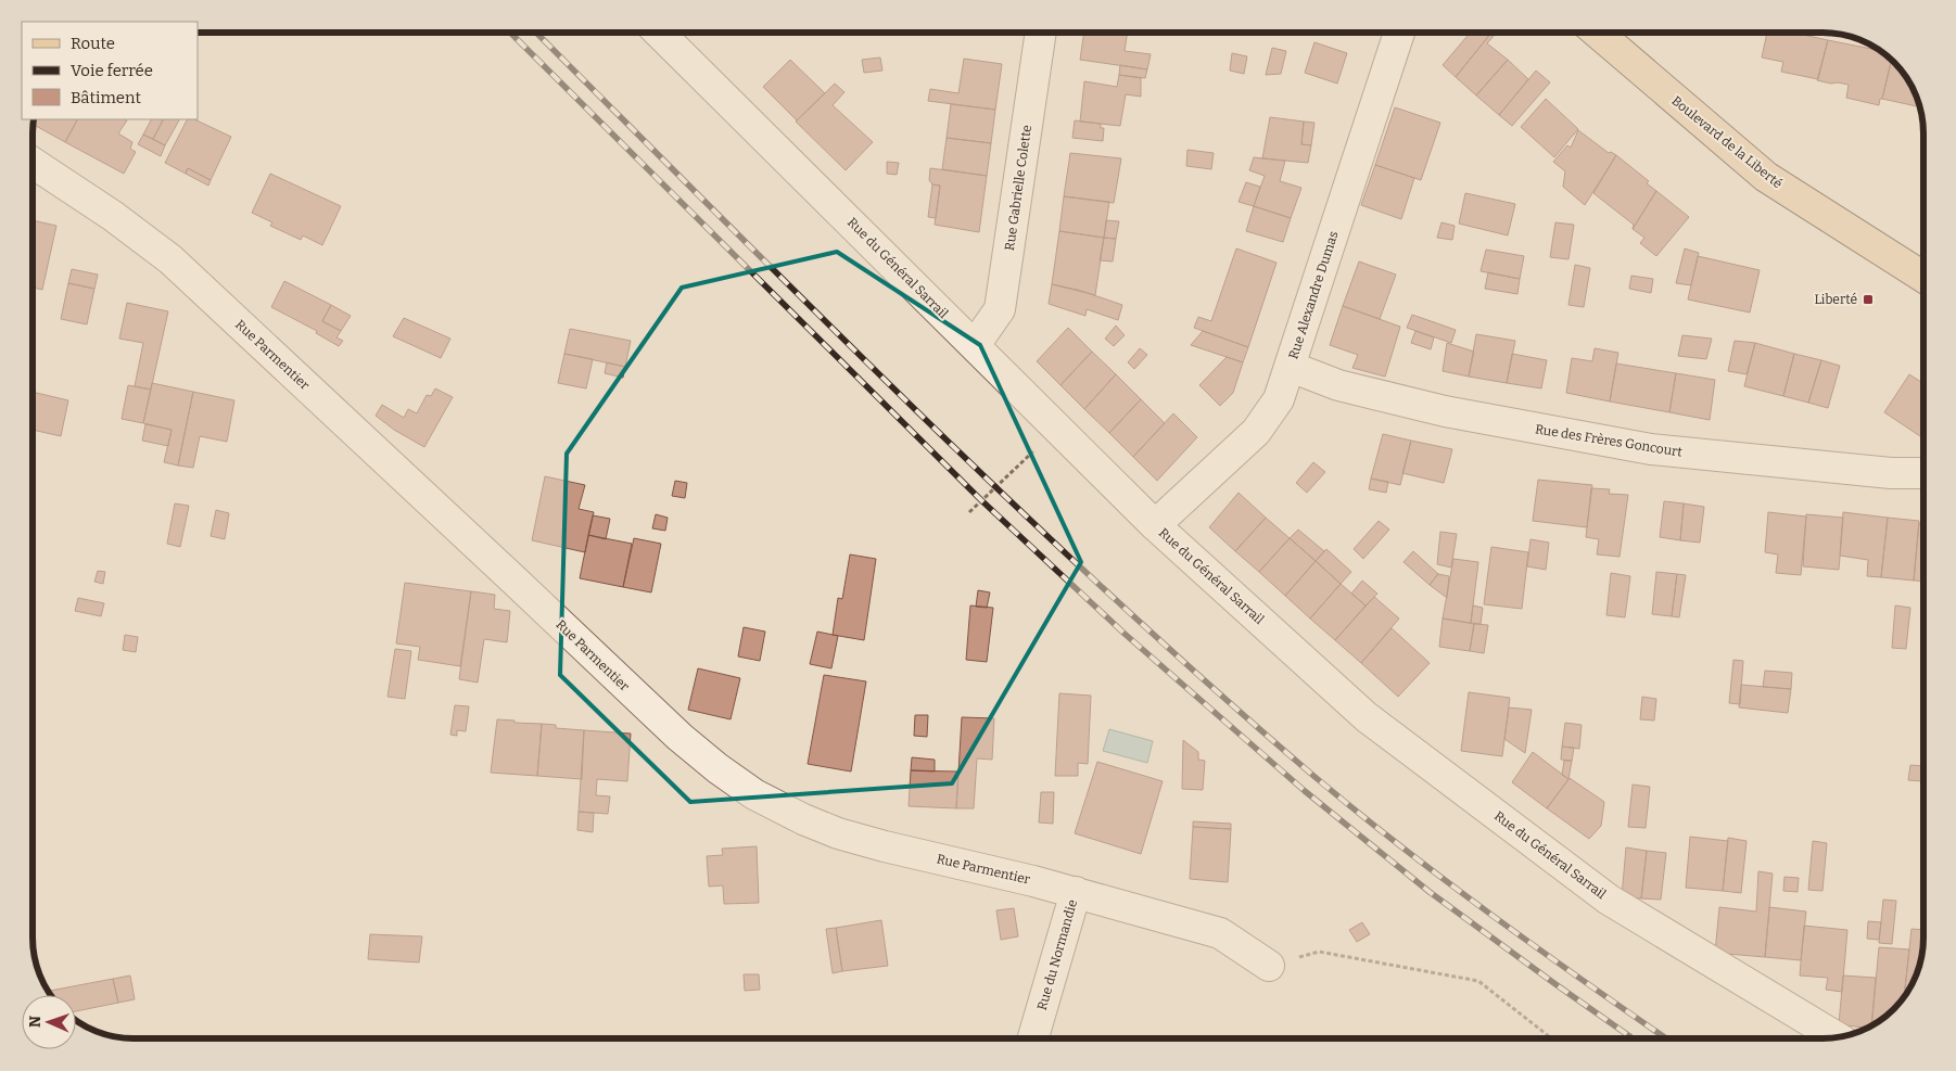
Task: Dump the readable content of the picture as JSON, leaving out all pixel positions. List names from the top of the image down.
{
  "streets": {
    "main road": ["Boulevard de la Liberté"],
    "street": [
      "Rue Gabrielle Colette",
      "Rue du Général Sarrail",
      "Rue Alexandre Dumas",
      "Rue Parmentier",
      "Rue des Frères Goncourt",
      "Rue du Normandie"
    ]
  },
  "crossings": [
    ["Rue Gabrielle Colette", "Rue du Général Sarrail"],
    ["Rue du Général Sarrail", "Rue Alexandre Dumas"],
    ["Rue Alexandre Dumas", "Rue des Frères Goncourt"],
    ["Rue Parmentier", "Rue du Normandie"]
  ],
  "places": {
    "transit": ["Liberté"]
  },
  "legend": ["Route", "Voie ferrée", "Bâtiment"],
  "north": "left"
}
